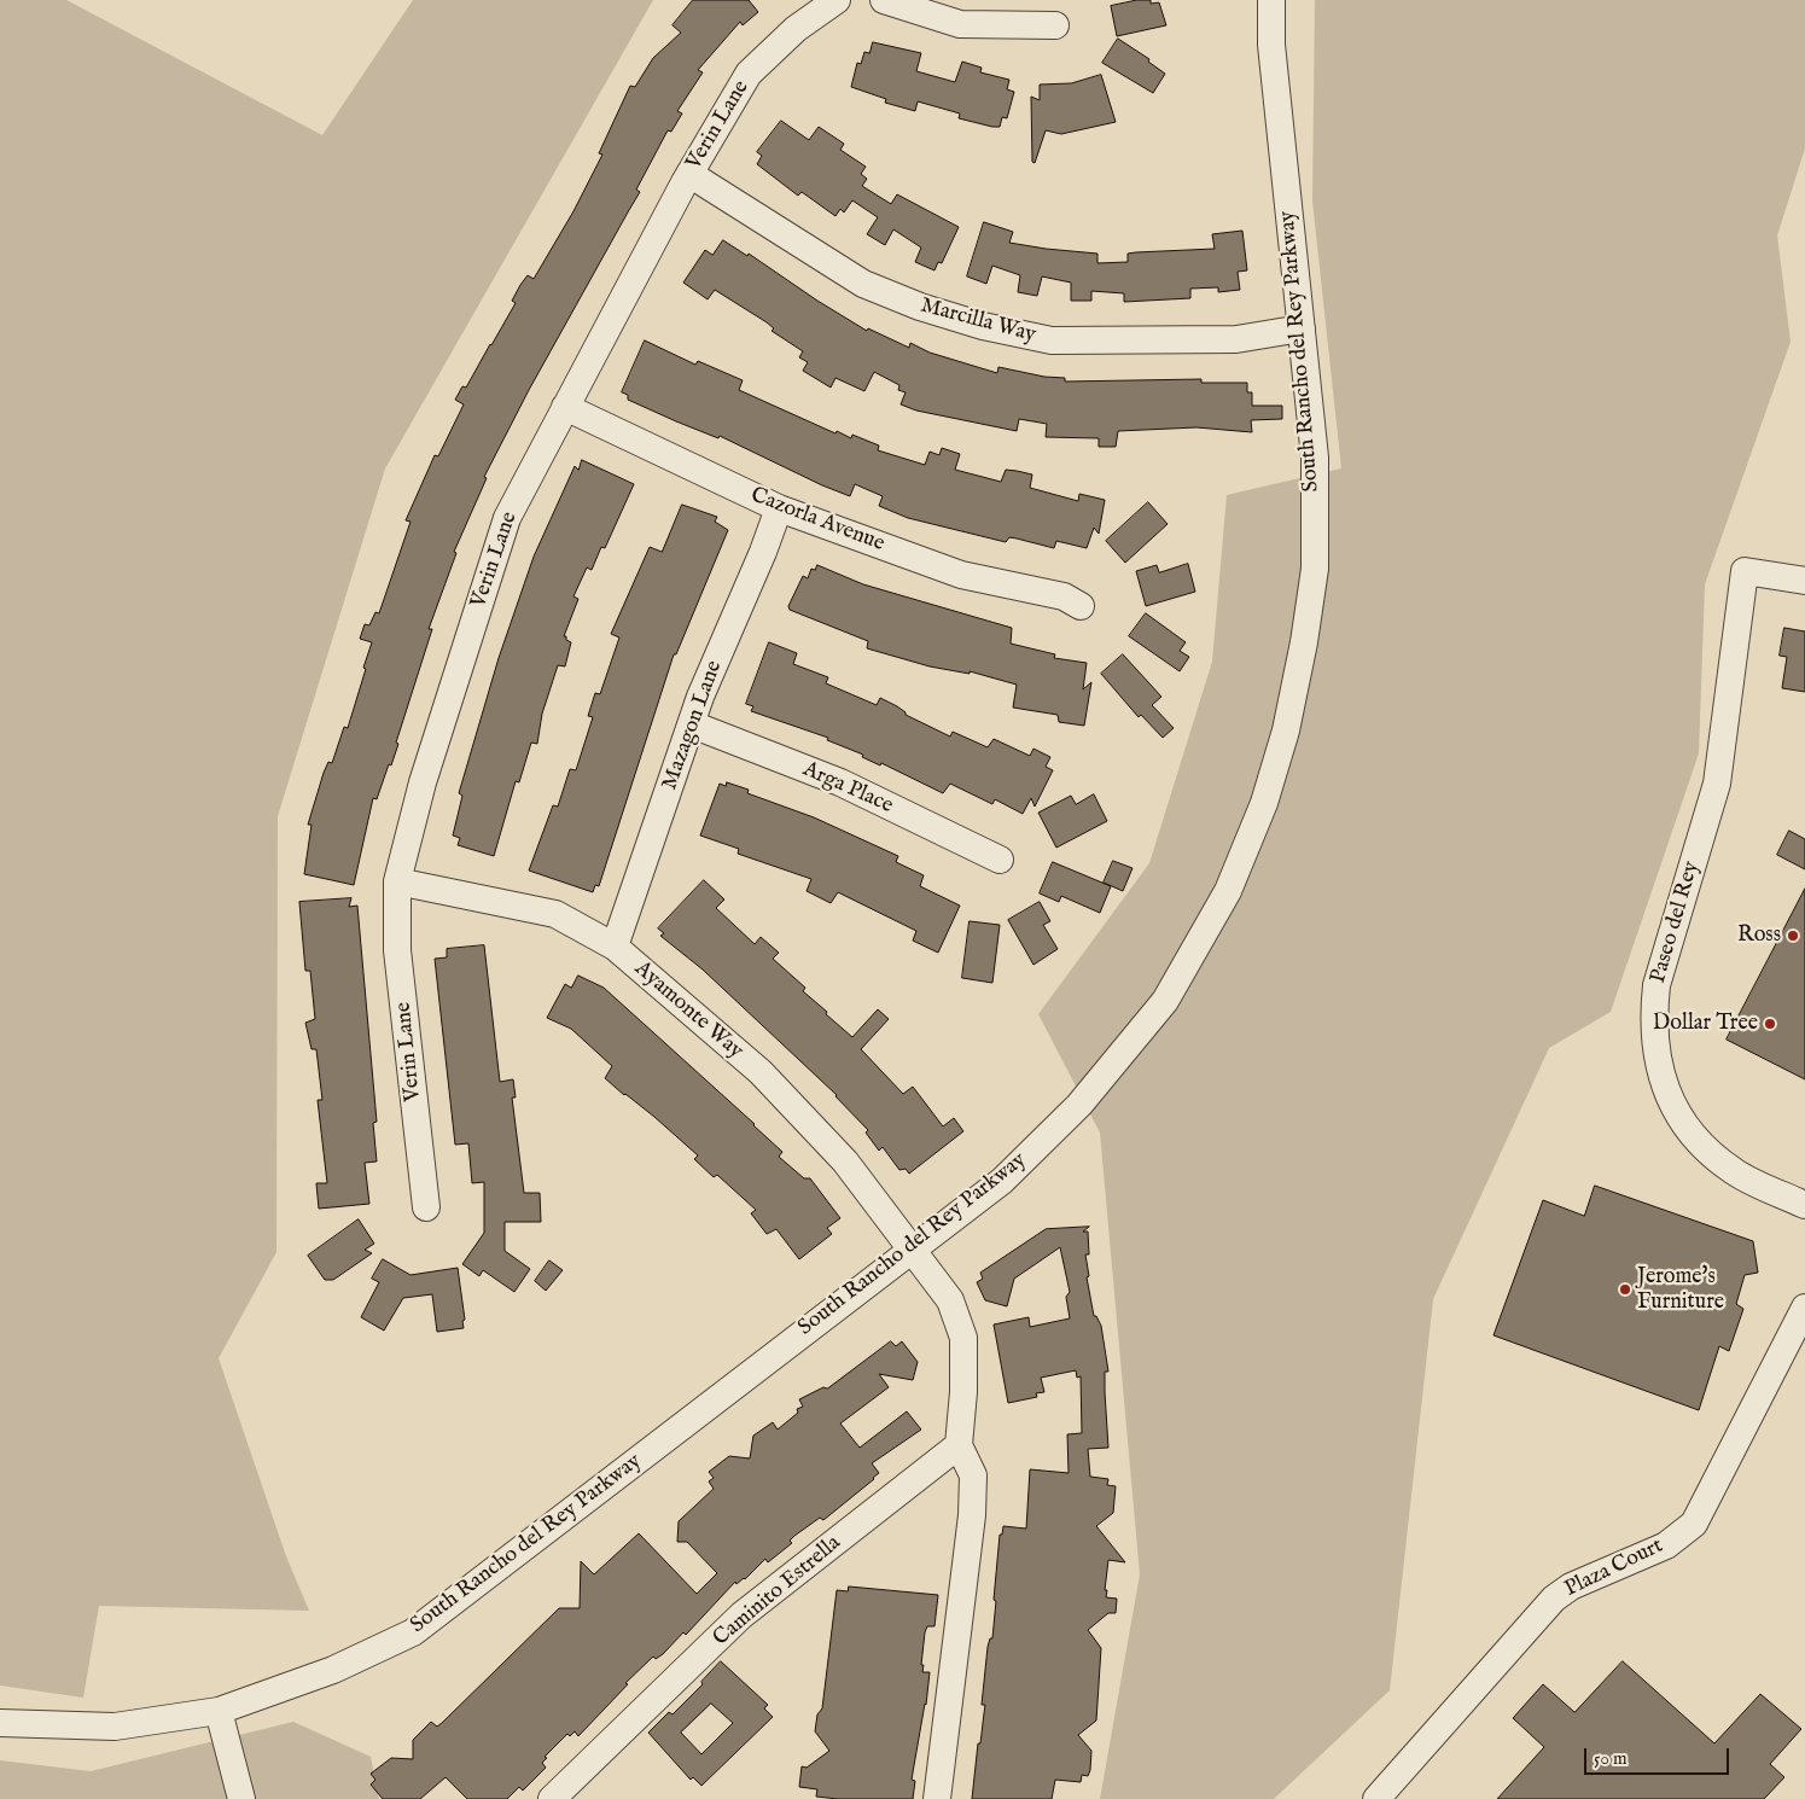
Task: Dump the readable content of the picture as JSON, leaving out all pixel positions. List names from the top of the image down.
{
  "streets": {
    "street": [
      "Verin Lane",
      "Marcilla Way",
      "South Rancho del Rey Parkway",
      "Cazorla Avenue",
      "Mazagon Lane",
      "Arga Place",
      "Paseo del Rey",
      "Ayamonte Way",
      "Plaza Court",
      "Caminito Estrella"
    ]
  },
  "crossings": [
    ["Verin Lane", "Marcilla Way"],
    ["Verin Lane", "Cazorla Avenue"],
    ["Verin Lane", "Ayamonte Way"],
    ["Marcilla Way", "South Rancho del Rey Parkway"],
    ["South Rancho del Rey Parkway", "Ayamonte Way"],
    ["Cazorla Avenue", "Mazagon Lane"],
    ["Mazagon Lane", "Arga Place"],
    ["Mazagon Lane", "Ayamonte Way"]
  ],
  "places": ["Ross", "Dollar Tree", "Jerome's Furniture"],
  "scale_bar": "50 m"
}
